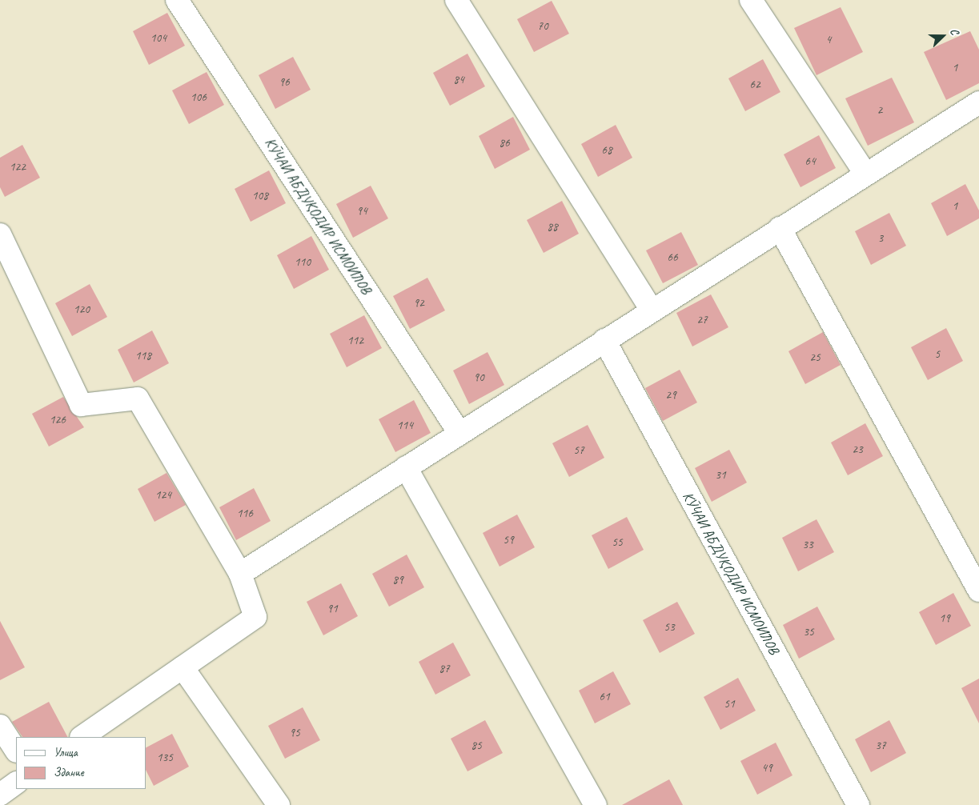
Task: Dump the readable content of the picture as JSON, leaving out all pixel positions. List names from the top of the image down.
{
  "streets": {
    "street": ["КӮЧАИ АБДУҚОДИР ИСМОИЛОВ"]
  },
  "house_numbers": [
    "70",
    "104",
    "4",
    "1",
    "84",
    "96",
    "62",
    "106",
    "2",
    "86",
    "68",
    "64",
    "122",
    "108",
    "1",
    "94",
    "88",
    "3",
    "66",
    "110",
    "92",
    "120",
    "27",
    "112",
    "5",
    "118",
    "25",
    "90",
    "29",
    "126",
    "114",
    "23",
    "57",
    "31",
    "124",
    "116",
    "59",
    "55",
    "33",
    "89",
    "91",
    "19",
    "53",
    "35",
    "87",
    "61",
    "51",
    "95",
    "85",
    "37",
    "135",
    "49"
  ],
  "legend": ["Улица", "Здание"],
  "north": "right"
}
